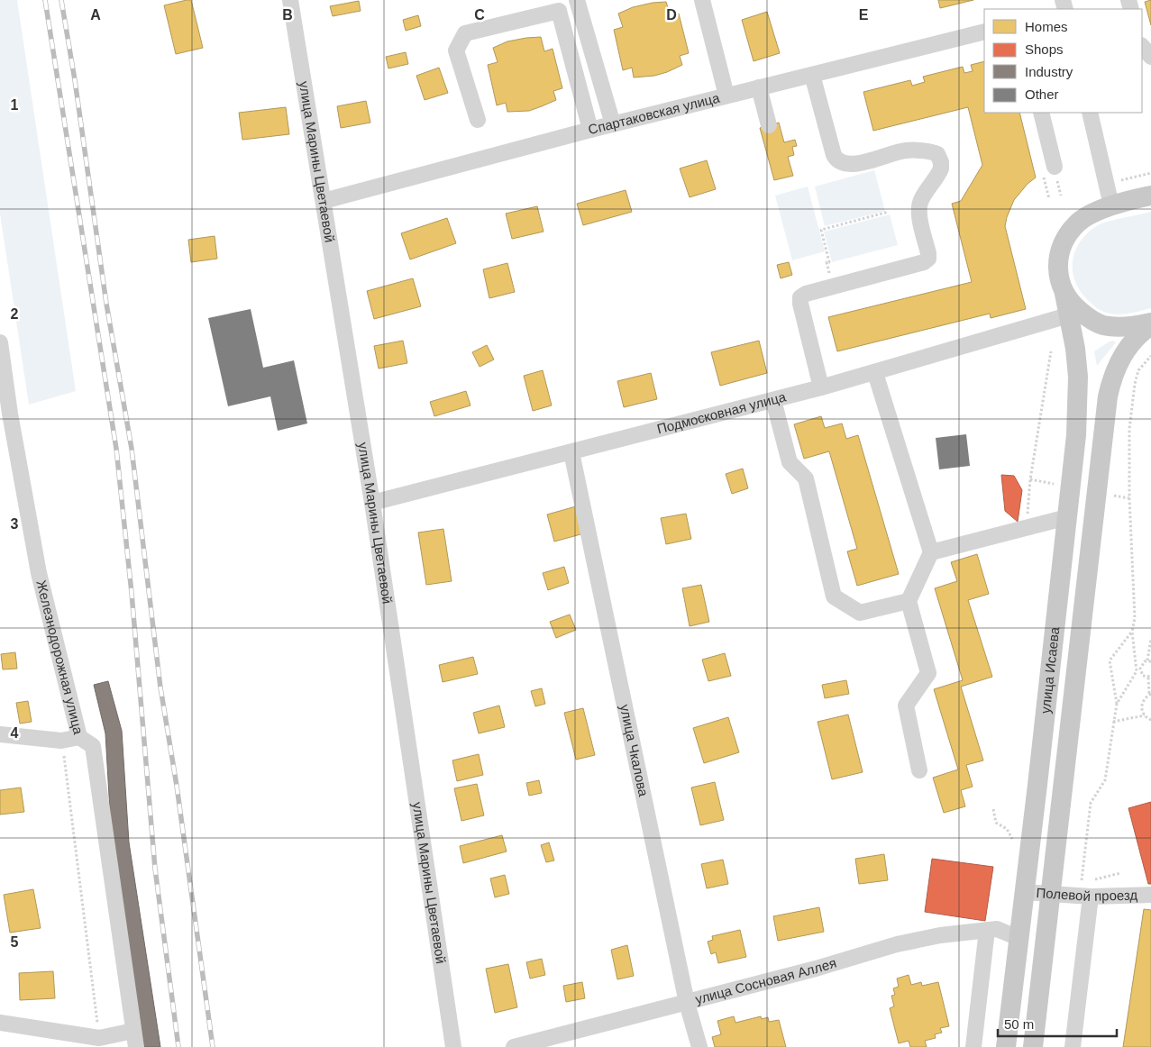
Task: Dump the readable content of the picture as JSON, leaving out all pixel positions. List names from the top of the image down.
{
  "streets": {
    "main road": ["улица Исаева"],
    "street": [
      "Спартаковская улица",
      "улица Марины Цветаевой",
      "Подмосковная улица",
      "Железнодорожная улица",
      "улица Чкалова",
      "Полевой проезд",
      "улица Сосновая Аллея"
    ]
  },
  "crossings": [
    ["Спартаковская улица", "улица Марины Цветаевой"],
    ["улица Марины Цветаевой", "Подмосковная улица"],
    ["Подмосковная улица", "улица Исаева"],
    ["Подмосковная улица", "улица Чкалова"],
    ["улица Исаева", "Полевой проезд"],
    ["улица Исаева", "улица Сосновая Аллея"],
    ["улица Чкалова", "улица Сосновая Аллея"]
  ],
  "legend": [
    "Homes",
    "Shops",
    "Industry",
    "Other"
  ],
  "scale_bar": "50 m",
  "grid": {
    "columns": [
      "A",
      "B",
      "C",
      "D",
      "E"
    ],
    "rows": [
      "1",
      "2",
      "3",
      "4",
      "5"
    ]
  }
}
